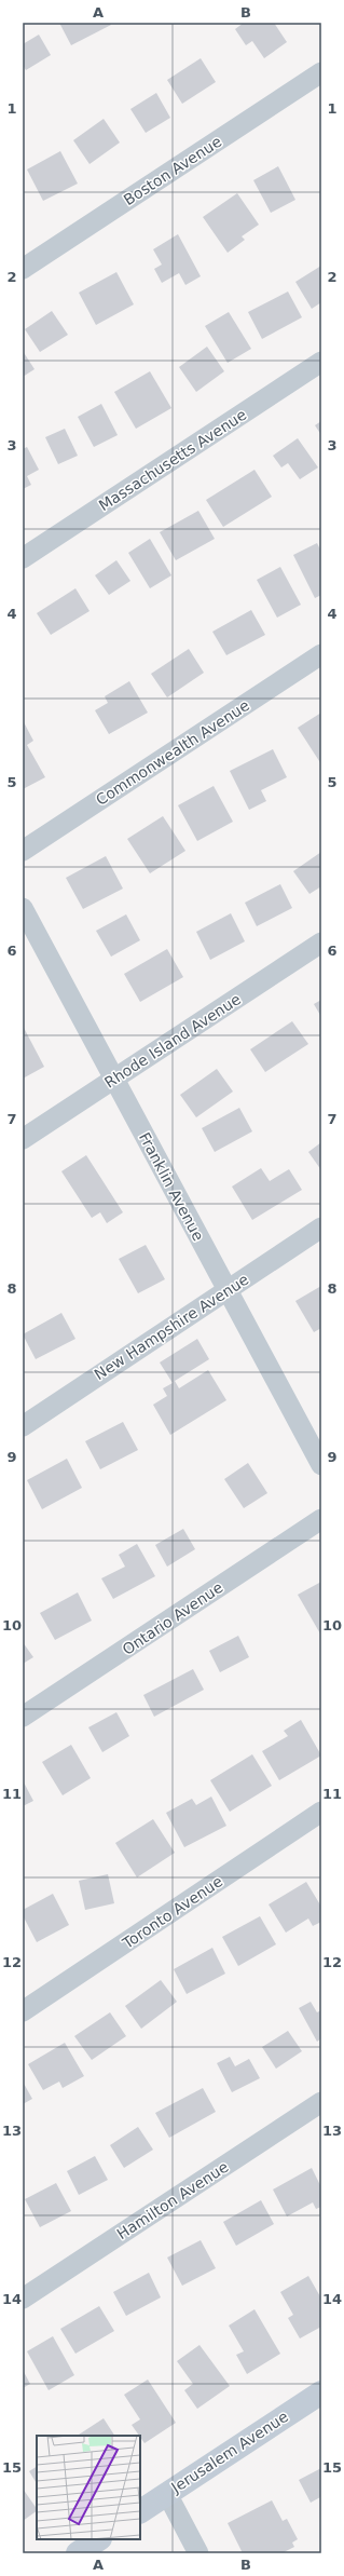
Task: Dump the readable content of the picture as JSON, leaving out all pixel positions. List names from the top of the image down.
{
  "streets": {
    "main road": ["Jerusalem Avenue"],
    "street": [
      "Boston Avenue",
      "Massachusetts Avenue",
      "Commonwealth Avenue",
      "Rhode Island Avenue",
      "Franklin Avenue",
      "New Hampshire Avenue",
      "Ontario Avenue",
      "Toronto Avenue",
      "Hamilton Avenue"
    ]
  },
  "crossings": [
    ["Rhode Island Avenue", "Franklin Avenue"],
    ["Franklin Avenue", "New Hampshire Avenue"]
  ],
  "grid": {
    "columns": ["A", "B"],
    "rows": [
      "1",
      "2",
      "3",
      "4",
      "5",
      "6",
      "7",
      "8",
      "9",
      "10",
      "11",
      "12",
      "13",
      "14",
      "15"
    ]
  }
}
